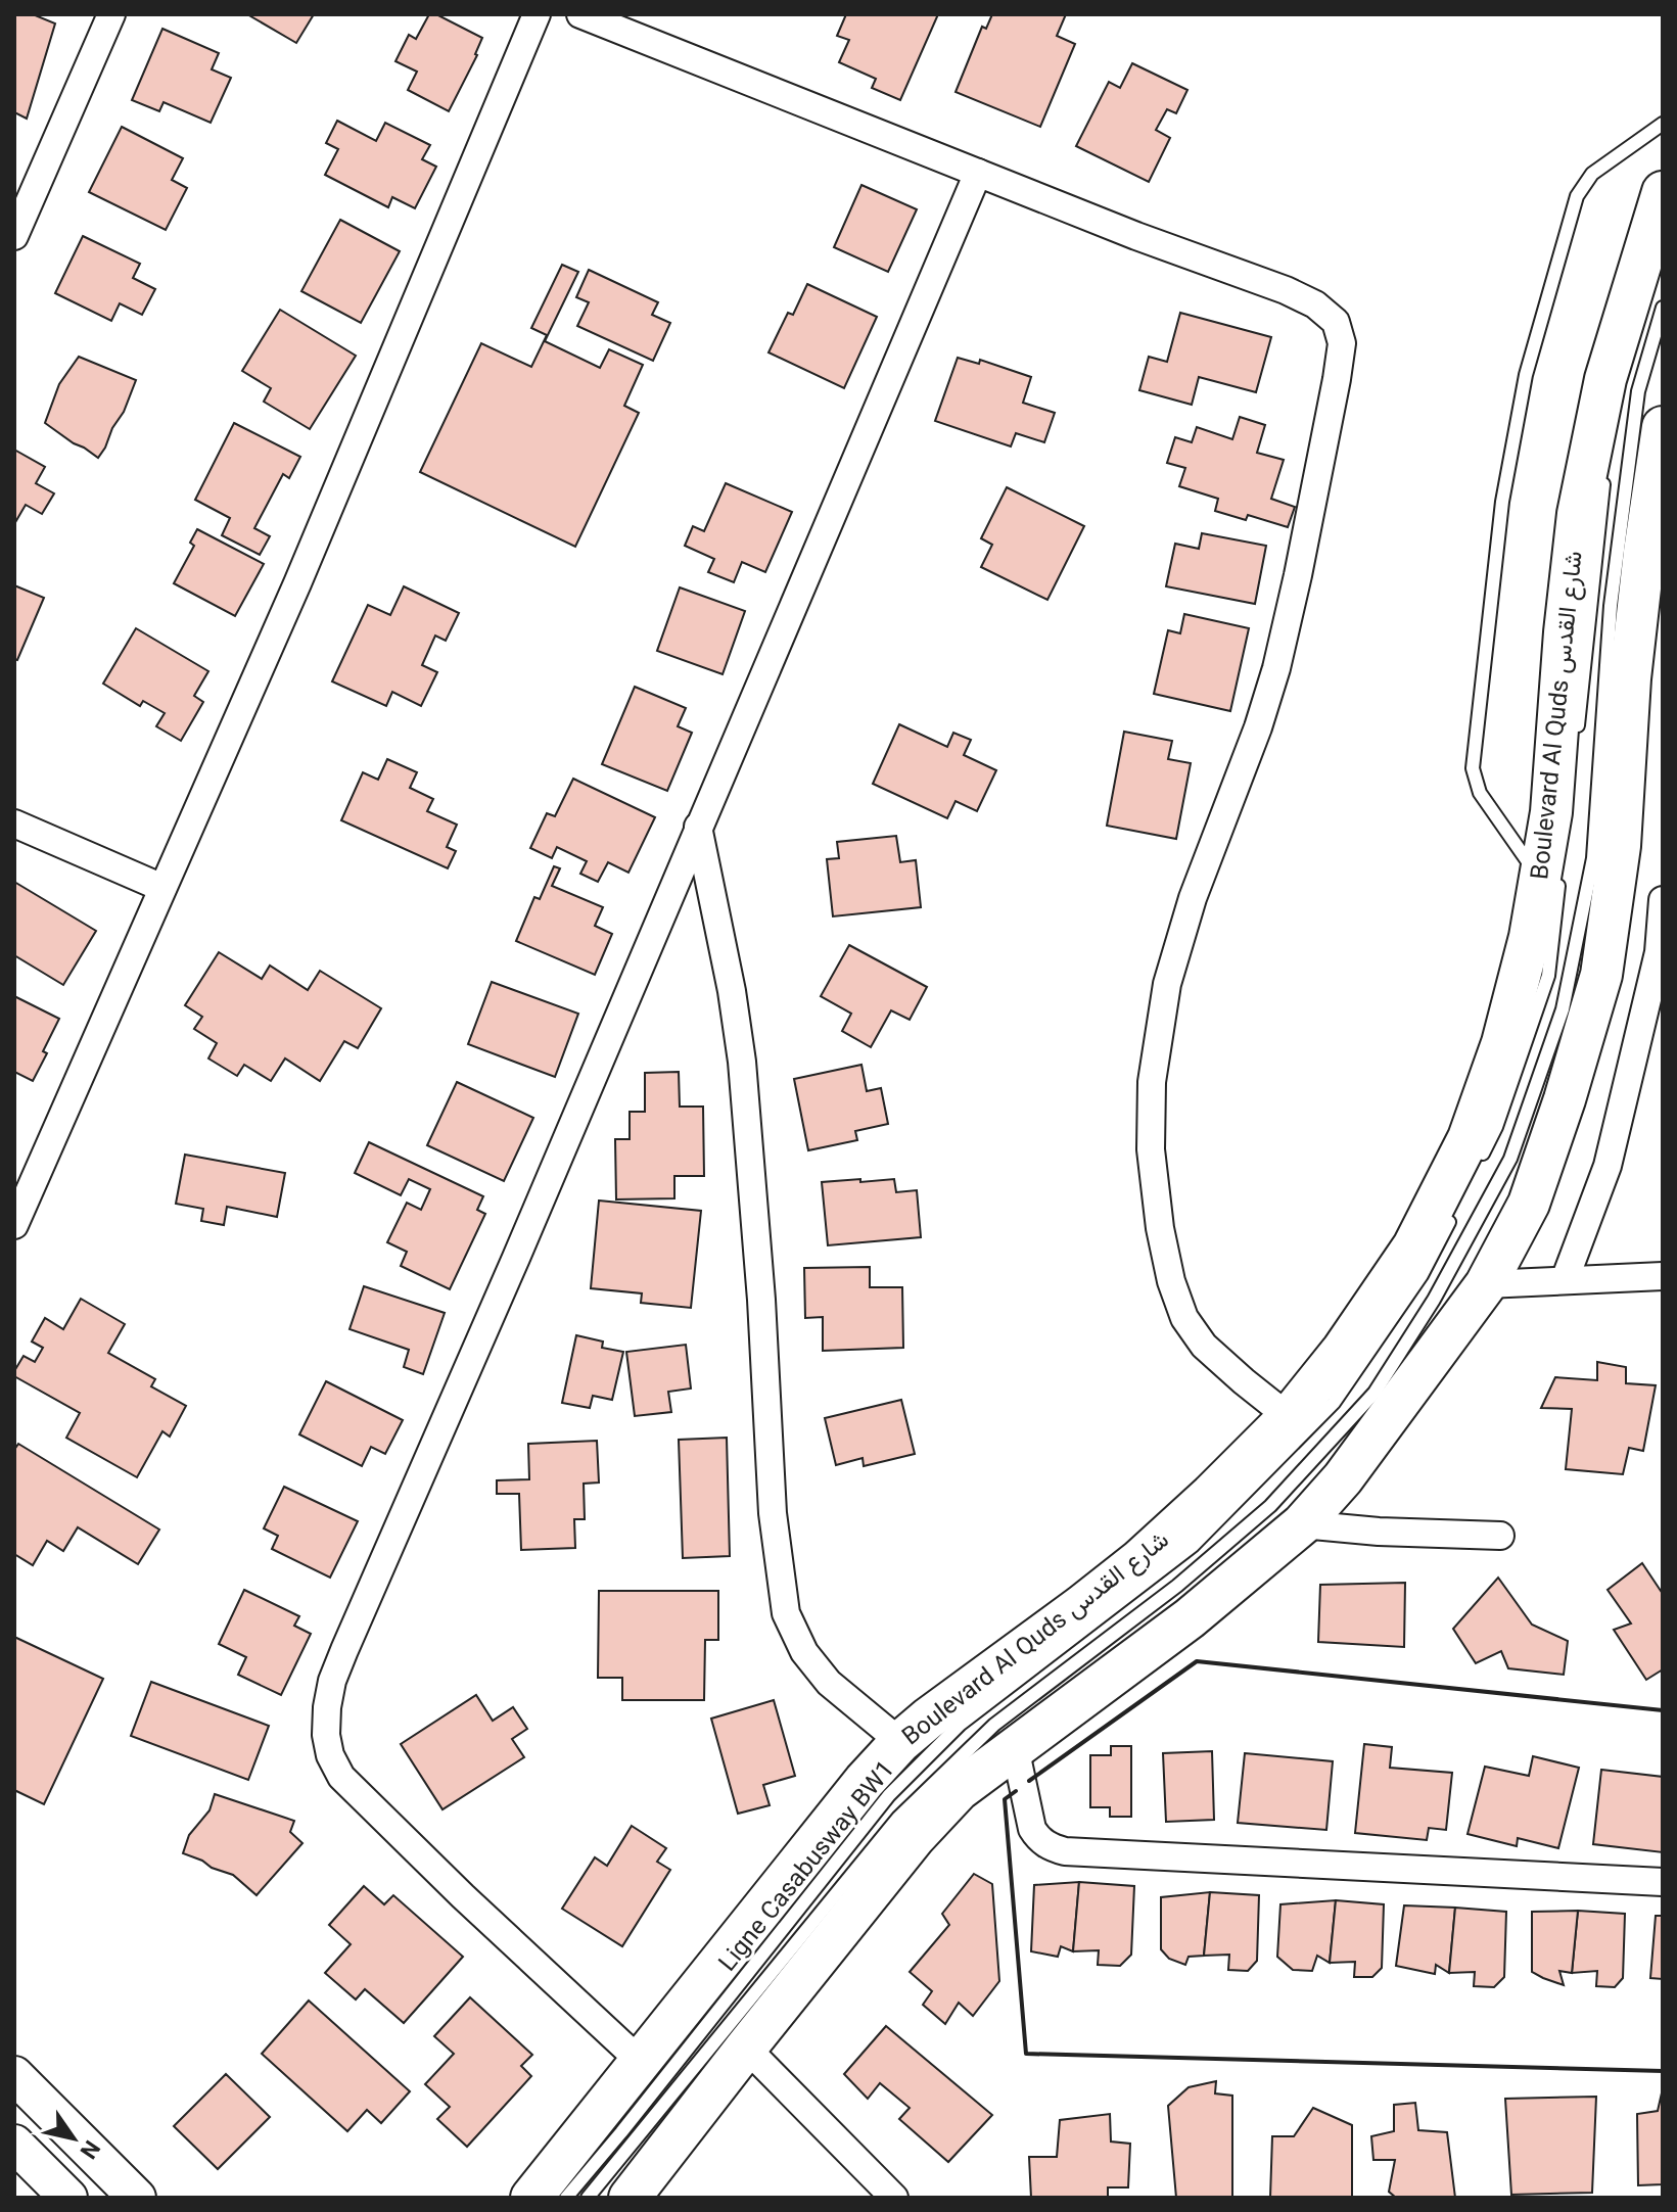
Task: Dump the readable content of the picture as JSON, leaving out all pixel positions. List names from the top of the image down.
{
  "streets": {
    "main road": ["Boulevard Al Quds شارع القدس"],
    "lane": ["Ligne Casabusway BW1"]
  },
  "north": "bottom right"
}
